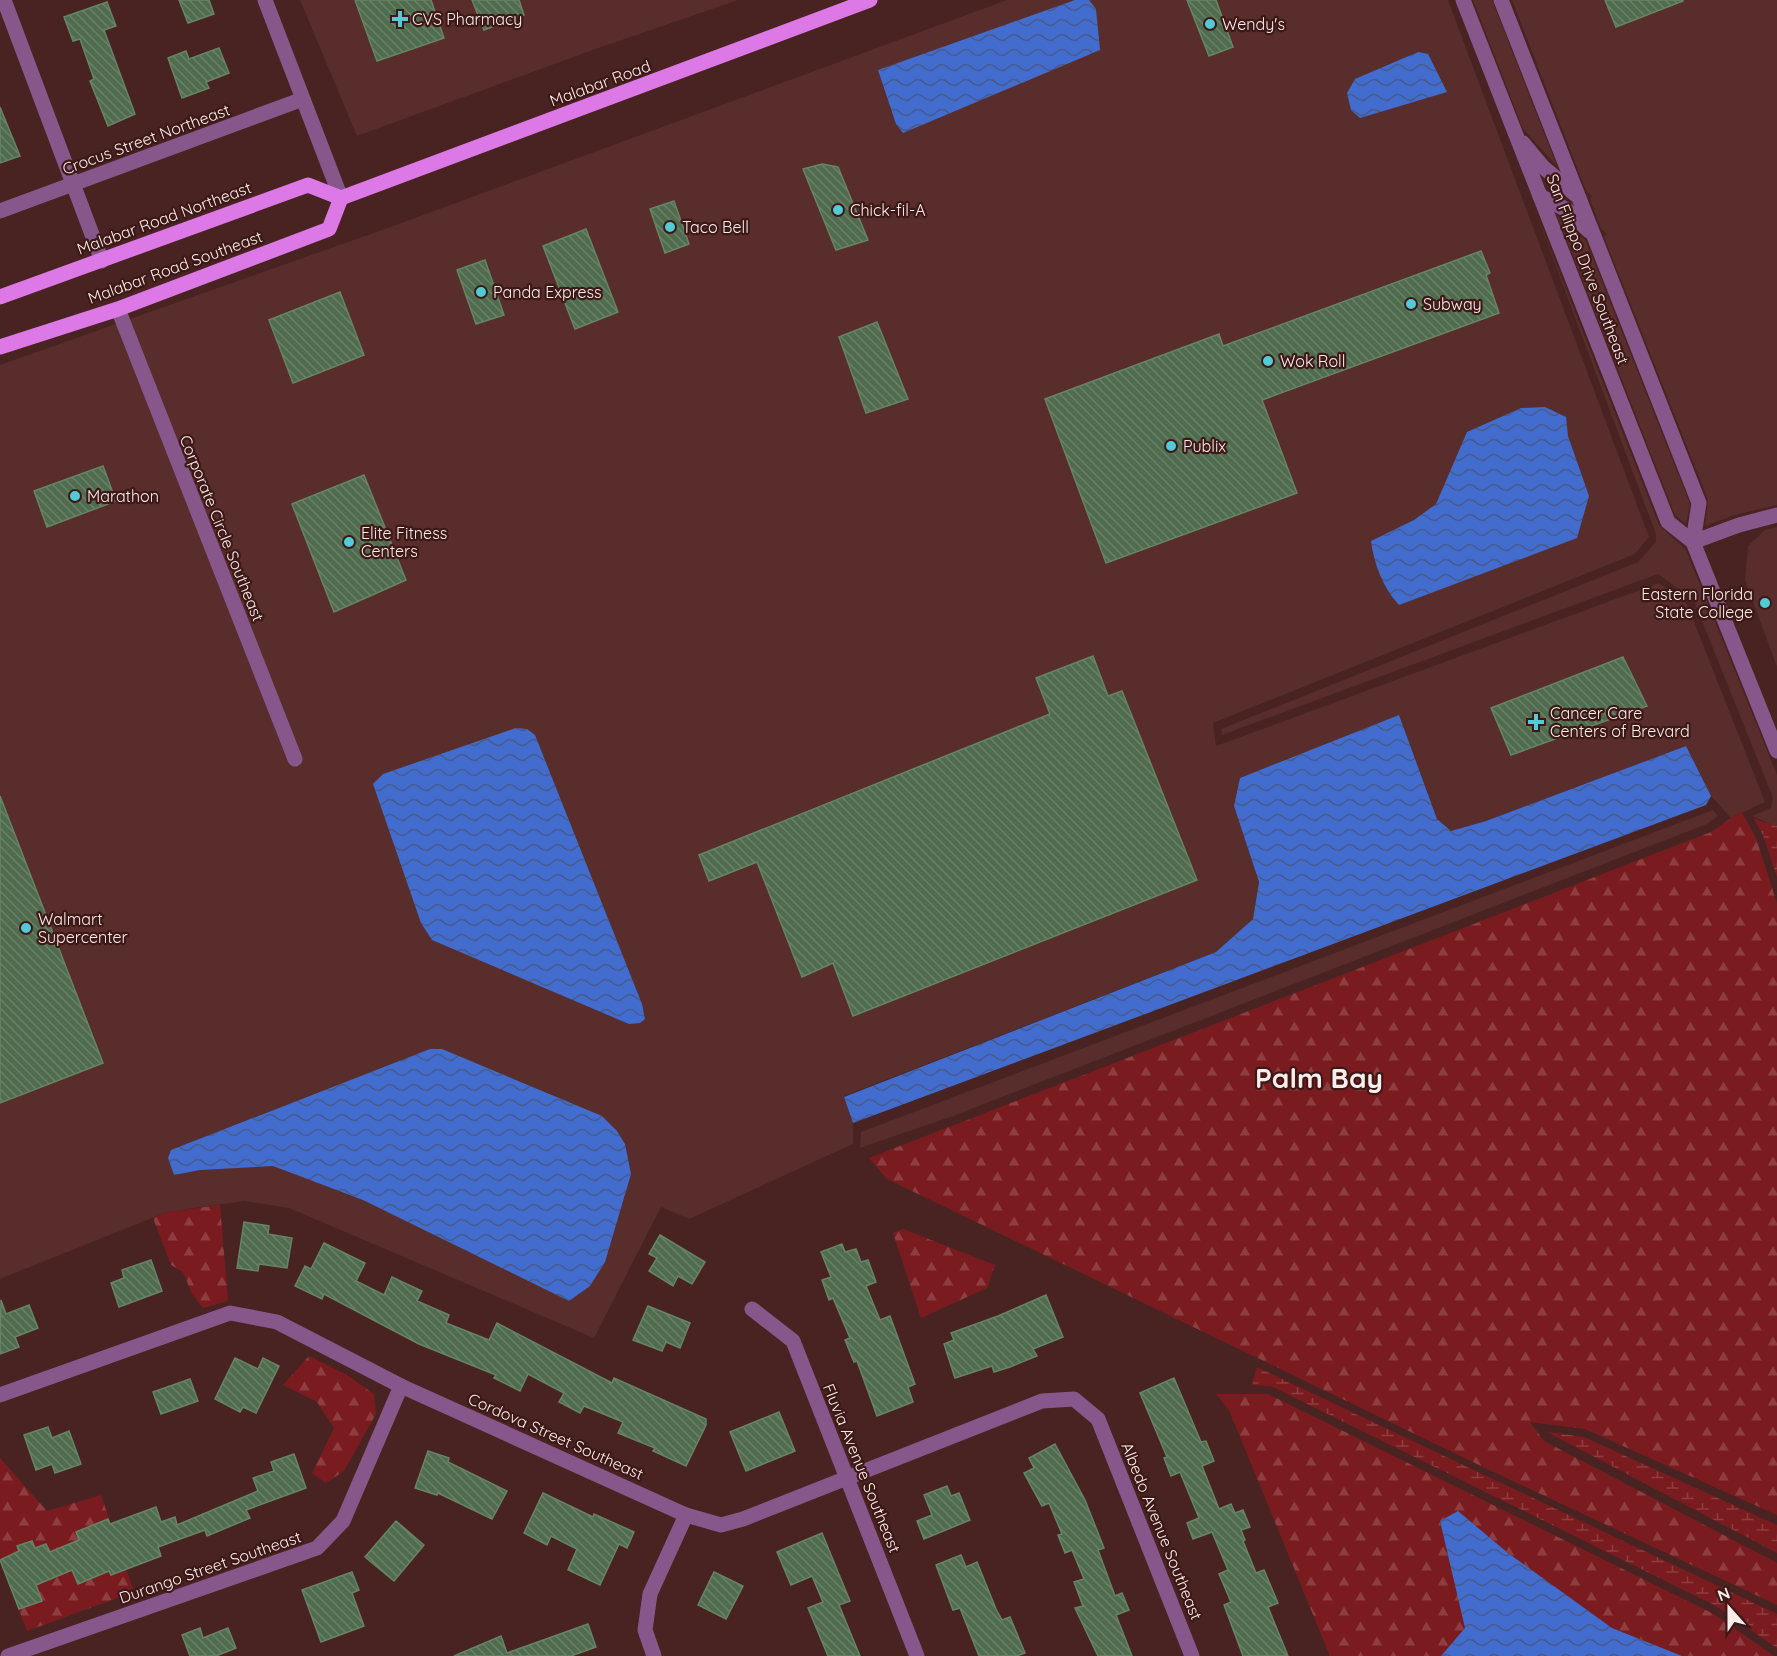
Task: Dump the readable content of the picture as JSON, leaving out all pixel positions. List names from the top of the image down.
{
  "streets": {
    "main road": ["Malabar Road", "Malabar Road Northeast", "Malabar Road Southeast"],
    "street": [
      "Crocus Street Northeast",
      "San Filippo Drive Southeast",
      "Corporate Circle Southeast",
      "Cordova Street Southeast",
      "Fluvia Avenue Southeast",
      "Albedo Avenue Southeast",
      "Durango Street Southeast"
    ]
  },
  "crossings": [
    ["Malabar Road", "Malabar Road Northeast"],
    ["Malabar Road", "Malabar Road Southeast"],
    ["Malabar Road Northeast", "Malabar Road Southeast"],
    ["Malabar Road Southeast", "Corporate Circle Southeast"],
    ["Cordova Street Southeast", "Fluvia Avenue Southeast"],
    ["Cordova Street Southeast", "Albedo Avenue Southeast"],
    ["Cordova Street Southeast", "Durango Street Southeast"]
  ],
  "districts": ["Palm Bay"],
  "places": {
    "health": ["CVS Pharmacy", "Cancer Care Centers of Brevard"],
    "other": [
      "Wendy's",
      "Chick-fil-A",
      "Taco Bell",
      "Panda Express",
      "Subway",
      "Wok Roll",
      "Publix",
      "Marathon",
      "Elite Fitness Centers",
      "Eastern Florida State College",
      "Walmart Supercenter"
    ]
  },
  "north": "top"
}
